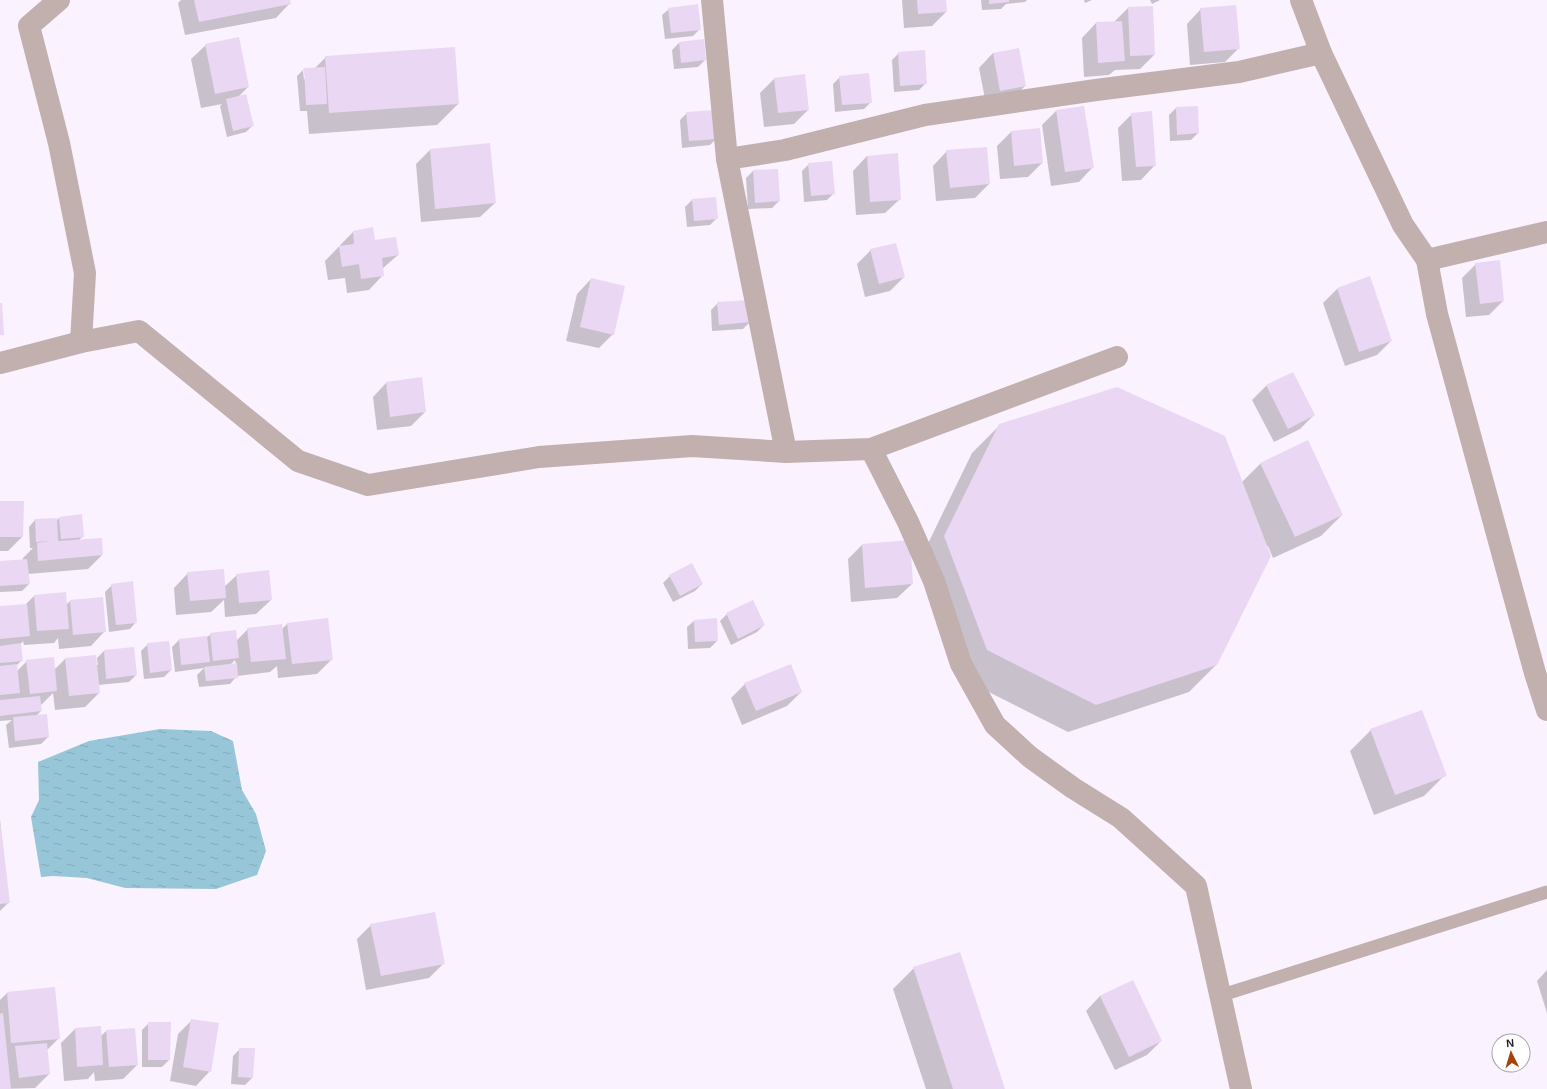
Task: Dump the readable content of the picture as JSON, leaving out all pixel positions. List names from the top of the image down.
{
  "north": "top"
}
